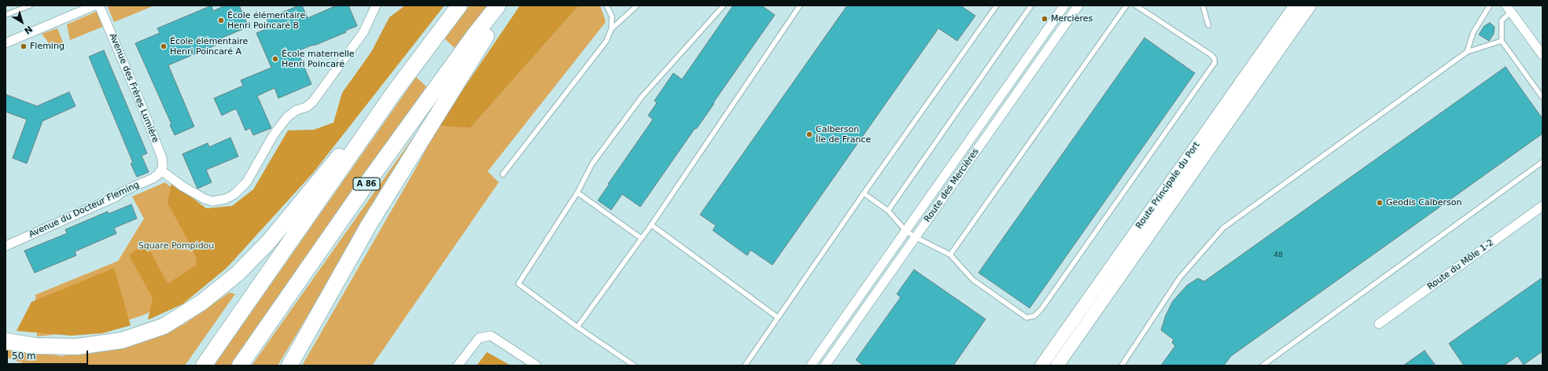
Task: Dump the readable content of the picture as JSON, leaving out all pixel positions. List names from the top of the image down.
{
  "streets": {
    "highway": ["A 86"],
    "main road": ["Route Principale du Port"],
    "street": [
      "Avenue des Frères Lumière",
      "Route des Mercières",
      "Avenue du Docteur Fleming",
      "Route du Môle 1-2"
    ]
  },
  "crossings": [
    ["Avenue des Frères Lumière", "Avenue du Docteur Fleming"]
  ],
  "parks": ["Square Pompidou"],
  "places": [
    "Mercières",
    "École élémentaire Henri Poincaré B",
    "Fleming",
    "École élémentaire Henri Poincaré A",
    "École maternelle Henri Poincaré",
    "Calberson Île de France",
    "Geodis Calberson"
  ],
  "house_numbers": ["48"],
  "scale_bar": "50 m",
  "north": "bottom right"
}
